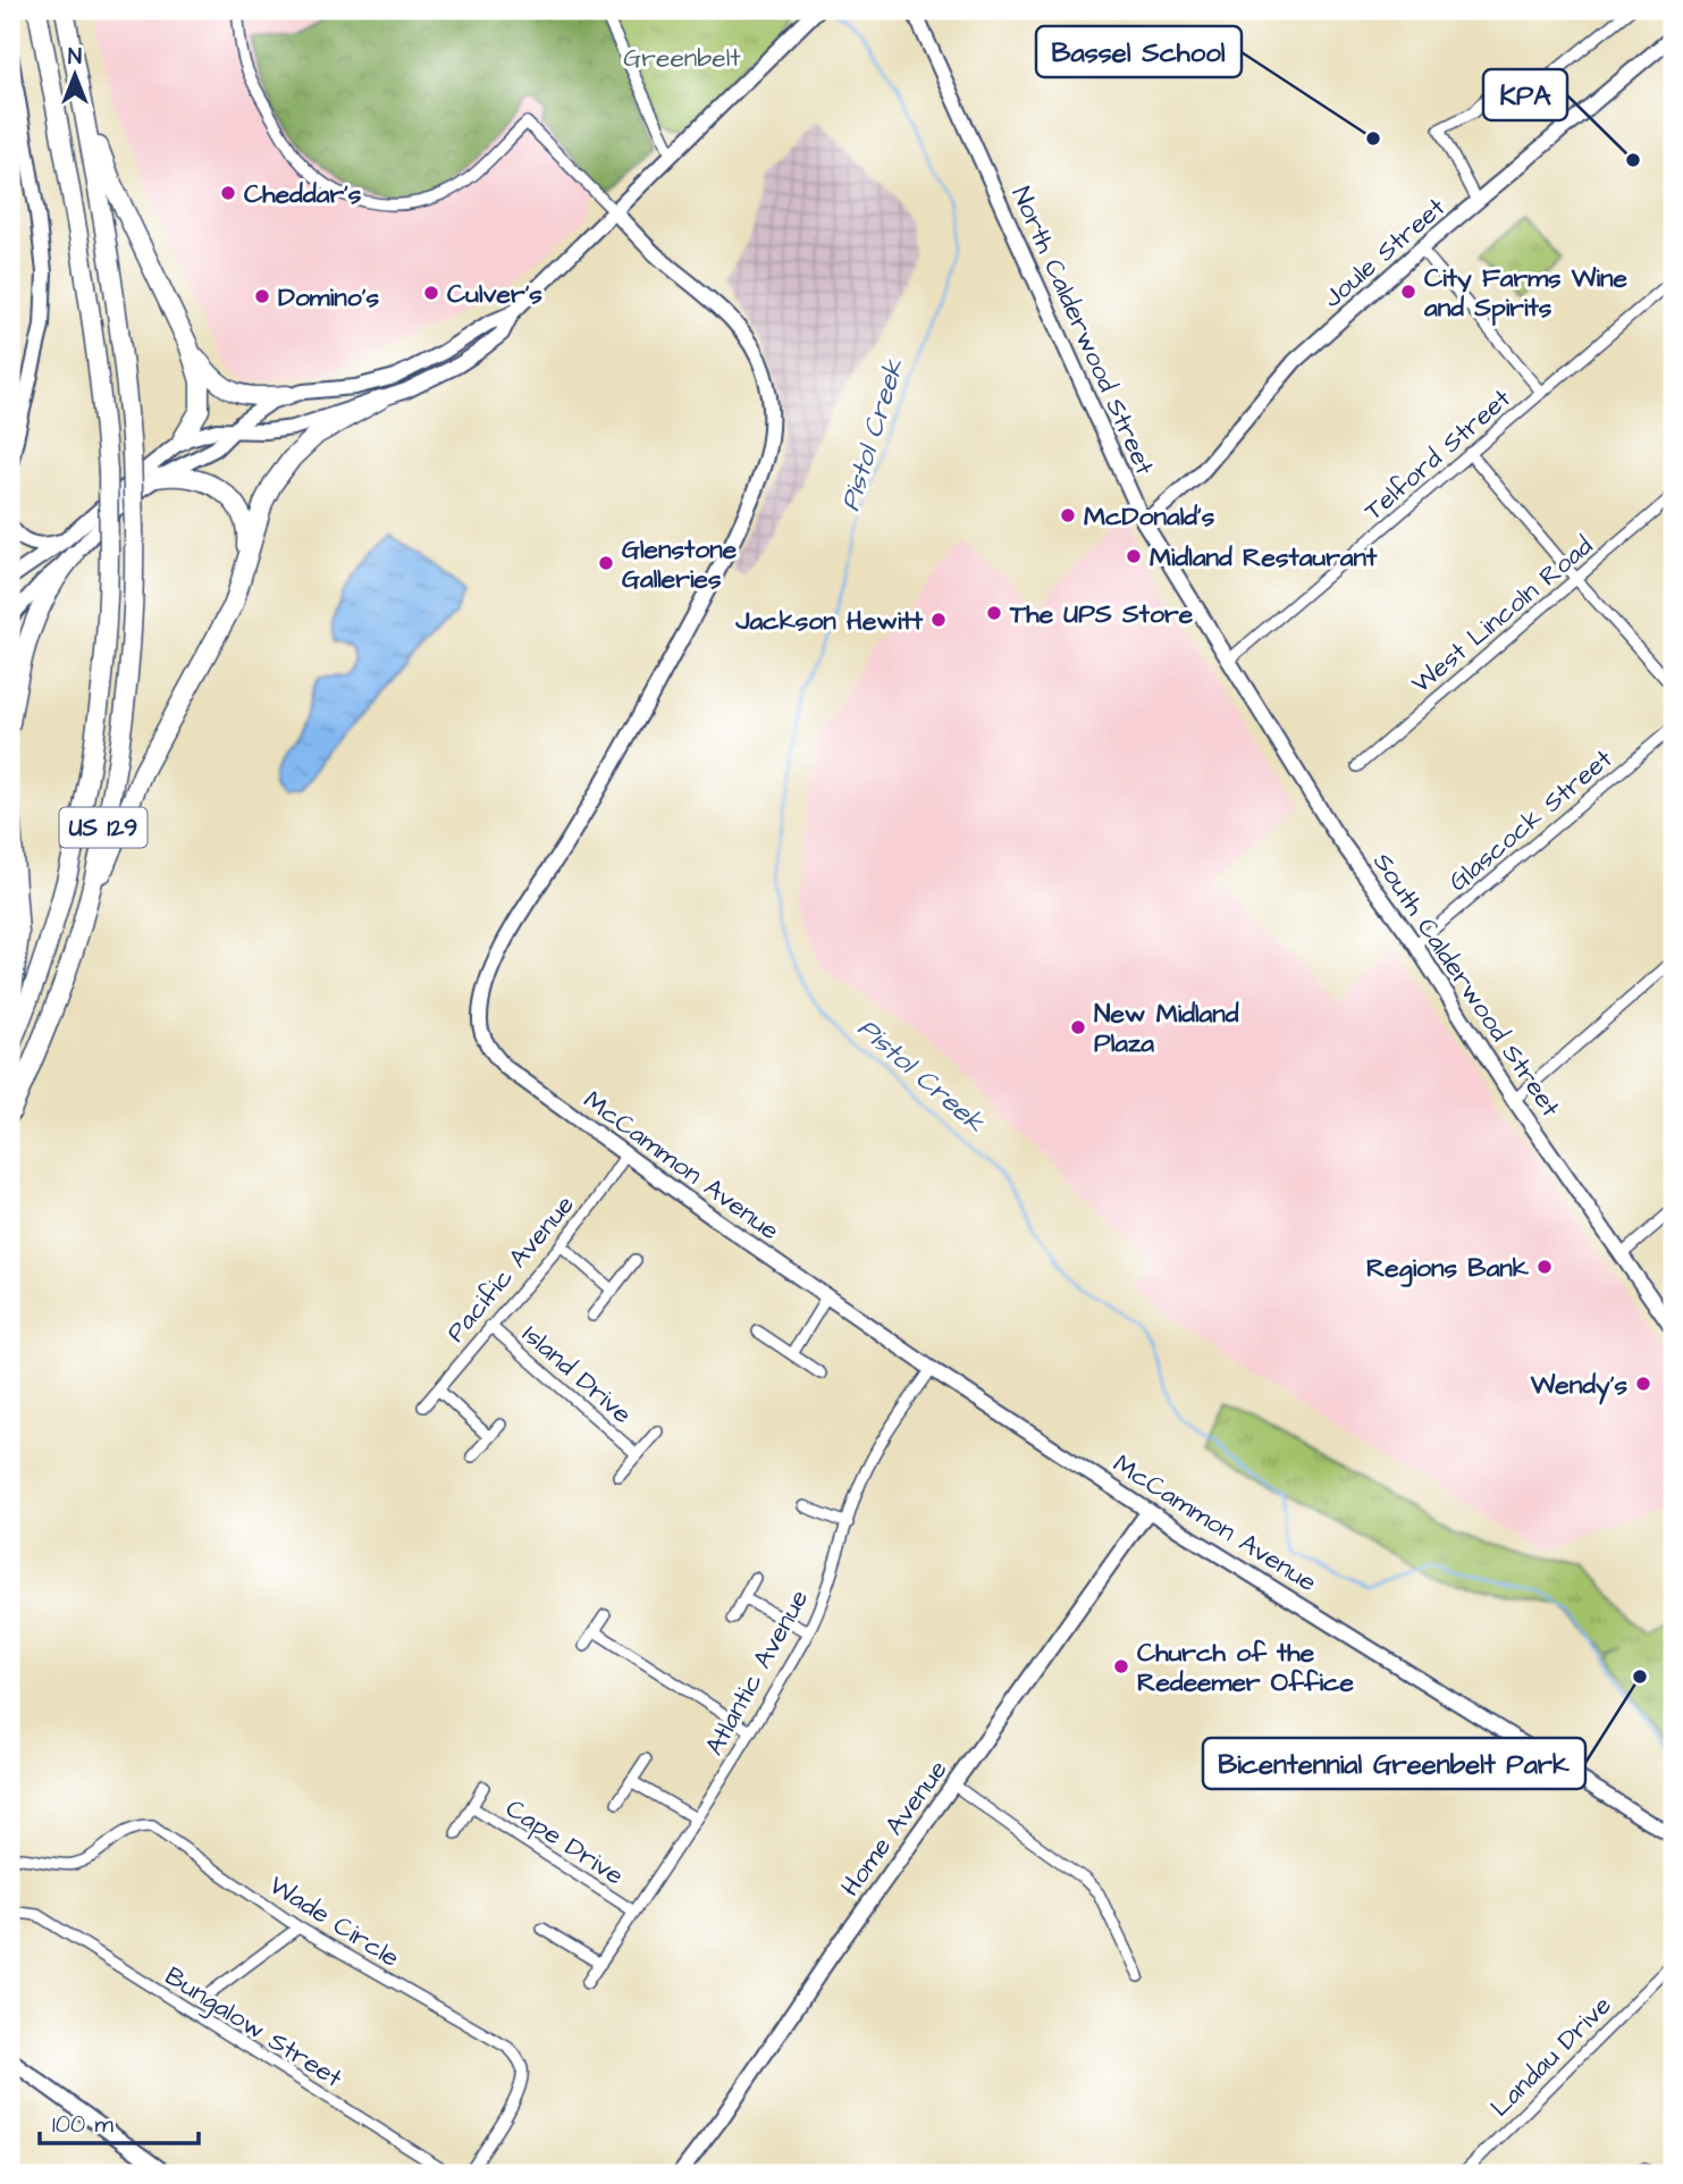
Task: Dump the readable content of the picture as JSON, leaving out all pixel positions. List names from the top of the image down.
{
  "streets": {
    "highway": ["US 129"],
    "street": [
      "Joule Street",
      "North Calderwood Street",
      "Telford Street",
      "West Lincoln Road",
      "Glascock Street",
      "South Calderwood Street",
      "McCammon Avenue",
      "Pacific Avenue",
      "Island Drive",
      "Atlantic Avenue",
      "Home Avenue",
      "Cape Drive",
      "Wade Circle",
      "Bungalow Street",
      "Landau Drive"
    ]
  },
  "crossings": [
    ["Joule Street", "North Calderwood Street"],
    ["North Calderwood Street", "Telford Street"],
    ["North Calderwood Street", "South Calderwood Street"],
    ["Telford Street", "South Calderwood Street"],
    ["Glascock Street", "South Calderwood Street"],
    ["McCammon Avenue", "Pacific Avenue"],
    ["McCammon Avenue", "Atlantic Avenue"],
    ["McCammon Avenue", "Home Avenue"],
    ["Pacific Avenue", "Island Drive"],
    ["Atlantic Avenue", "Cape Drive"]
  ],
  "water": ["Pistol Creek"],
  "parks": ["Greenbelt"],
  "places": [
    "Bassel School",
    "KPA",
    "Cheddar's",
    "City Farms Wine and Spirits",
    "Culver's",
    "Domino's",
    "McDonald's",
    "Midland Restaurant",
    "Glenstone Galleries",
    "The UPS Store",
    "Jackson Hewitt",
    "New Midland Plaza",
    "Regions Bank",
    "Wendy's",
    "Church of the Redeemer Office",
    "Bicentennial Greenbelt Park"
  ],
  "scale_bar": "100 m",
  "north": "top"
}
